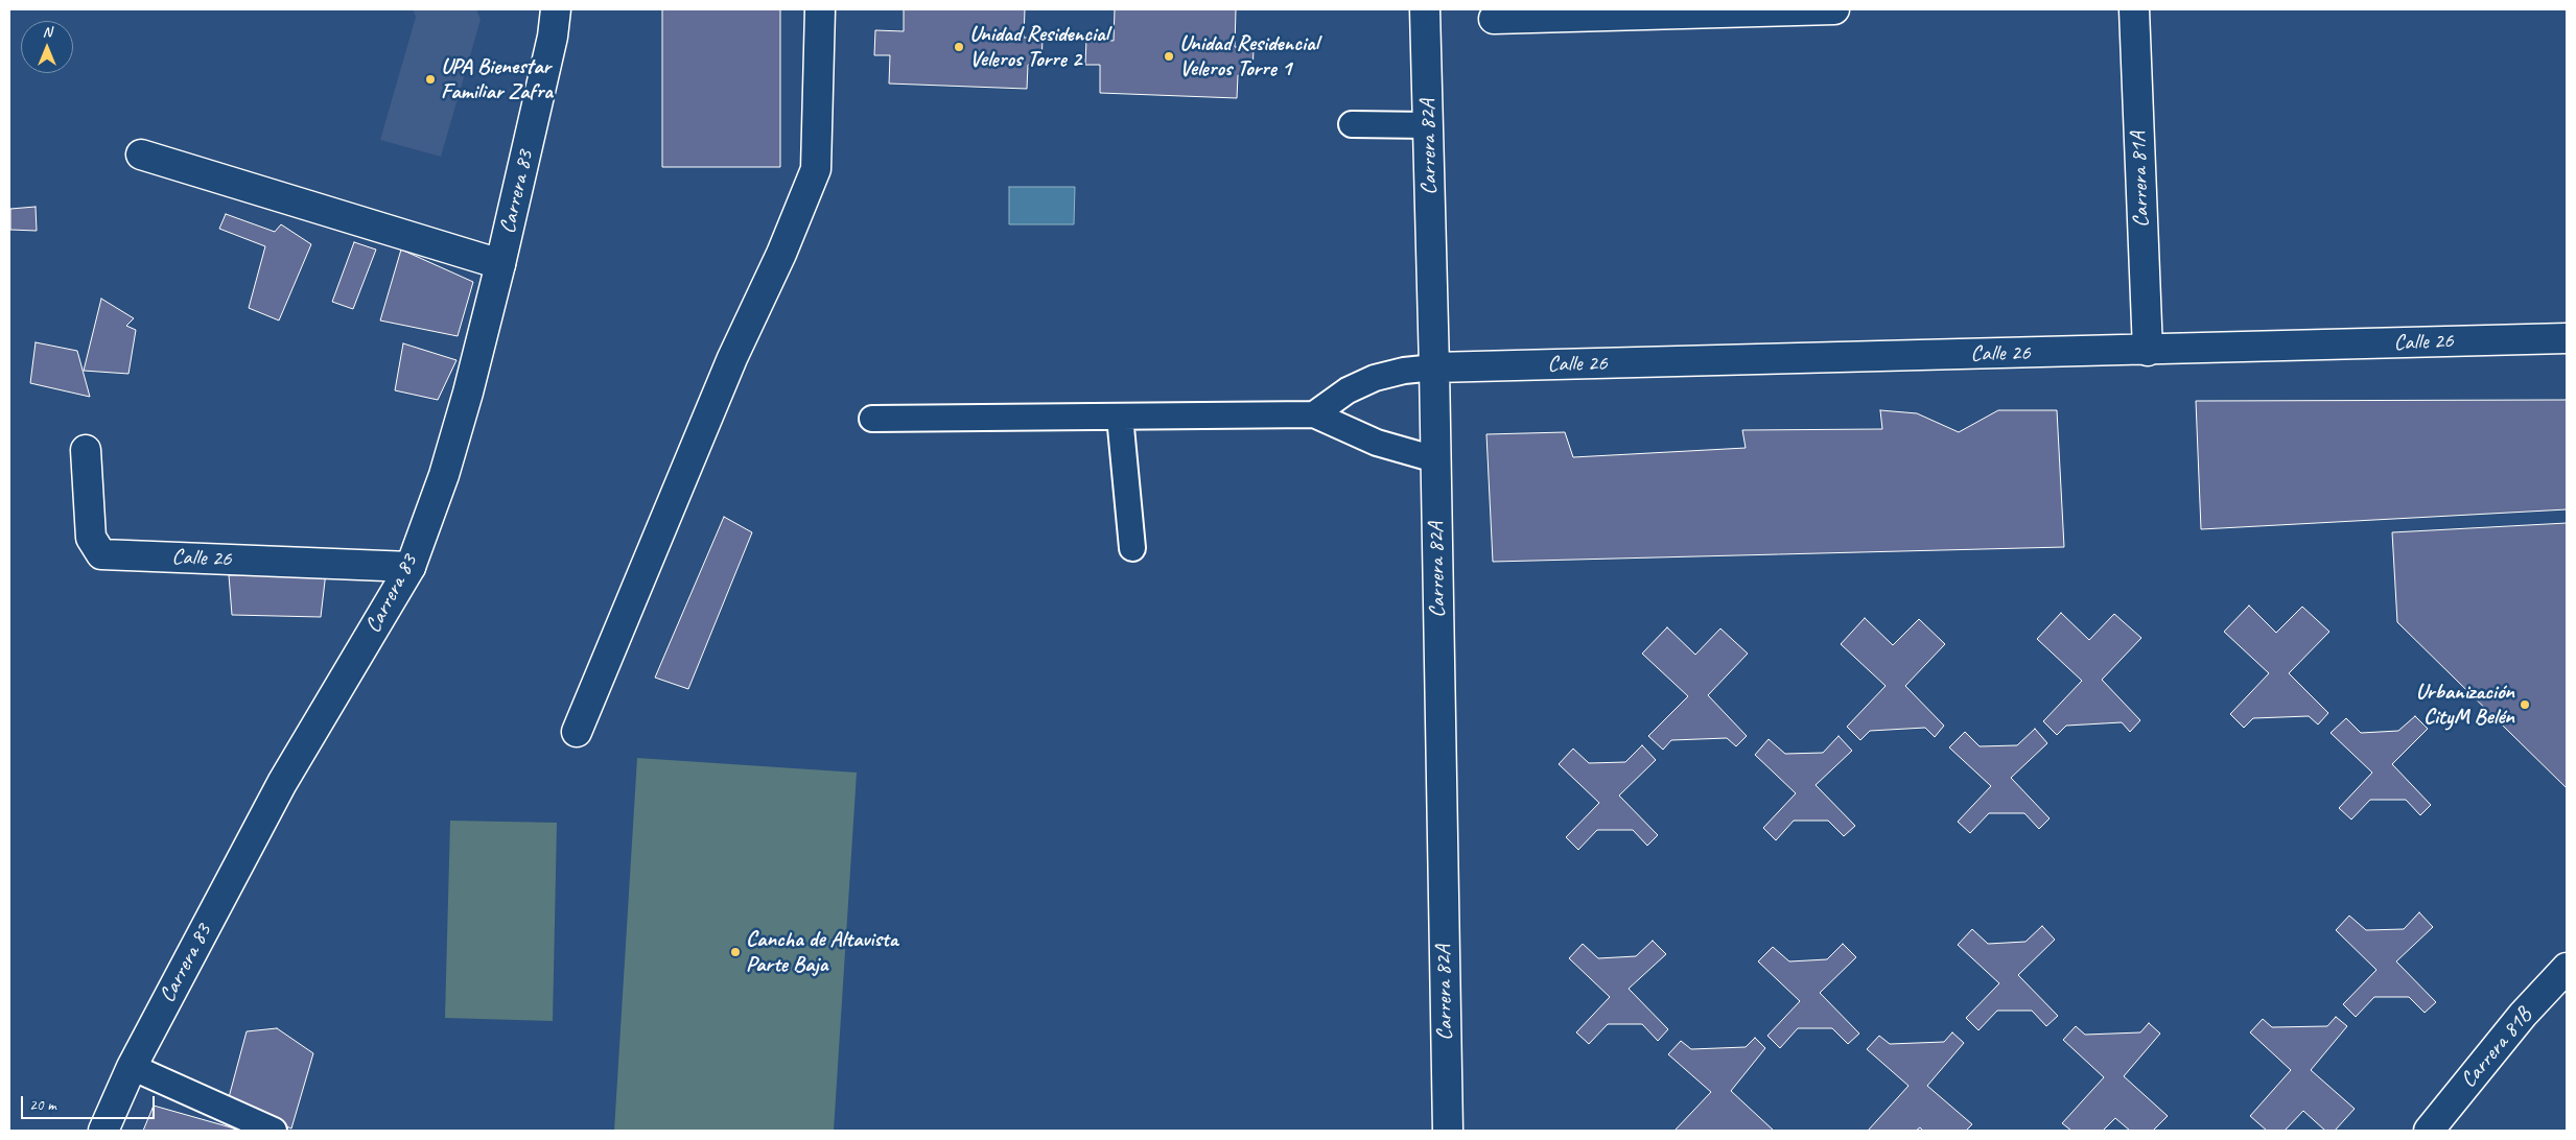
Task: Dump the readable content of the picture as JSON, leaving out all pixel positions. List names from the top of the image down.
{
  "streets": {
    "street": [
      "Carrera 82A",
      "Carrera 81A",
      "Carrera 83",
      "Calle 26",
      "Carrera 81B"
    ]
  },
  "crossings": [
    ["Carrera 82A", "Calle 26"],
    ["Carrera 81A", "Calle 26"],
    ["Carrera 83", "Calle 26"]
  ],
  "places": [
    "Unidad Residencial Veleros Torre 2",
    "Unidad Residencial Veleros Torre 1",
    "UPA Bienestar Familiar Zafra",
    "Urbanización CityM Belén",
    "Cancha de Altavista Parte Baja"
  ],
  "scale_bar": "20 m",
  "north": "top"
}
